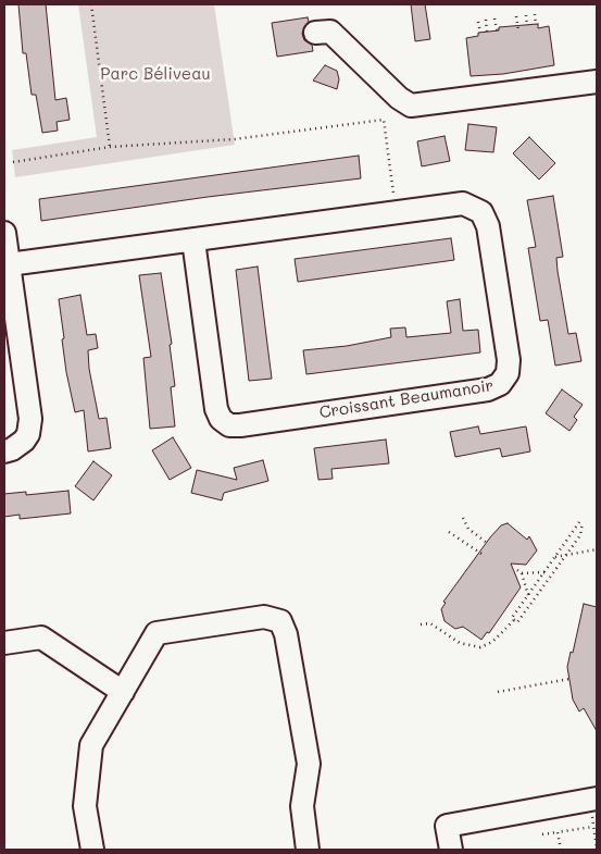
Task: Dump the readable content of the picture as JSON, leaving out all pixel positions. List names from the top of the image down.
{
  "streets": {
    "street": ["Croissant Beaumanoir"]
  },
  "parks": ["Parc Béliveau"]
}
